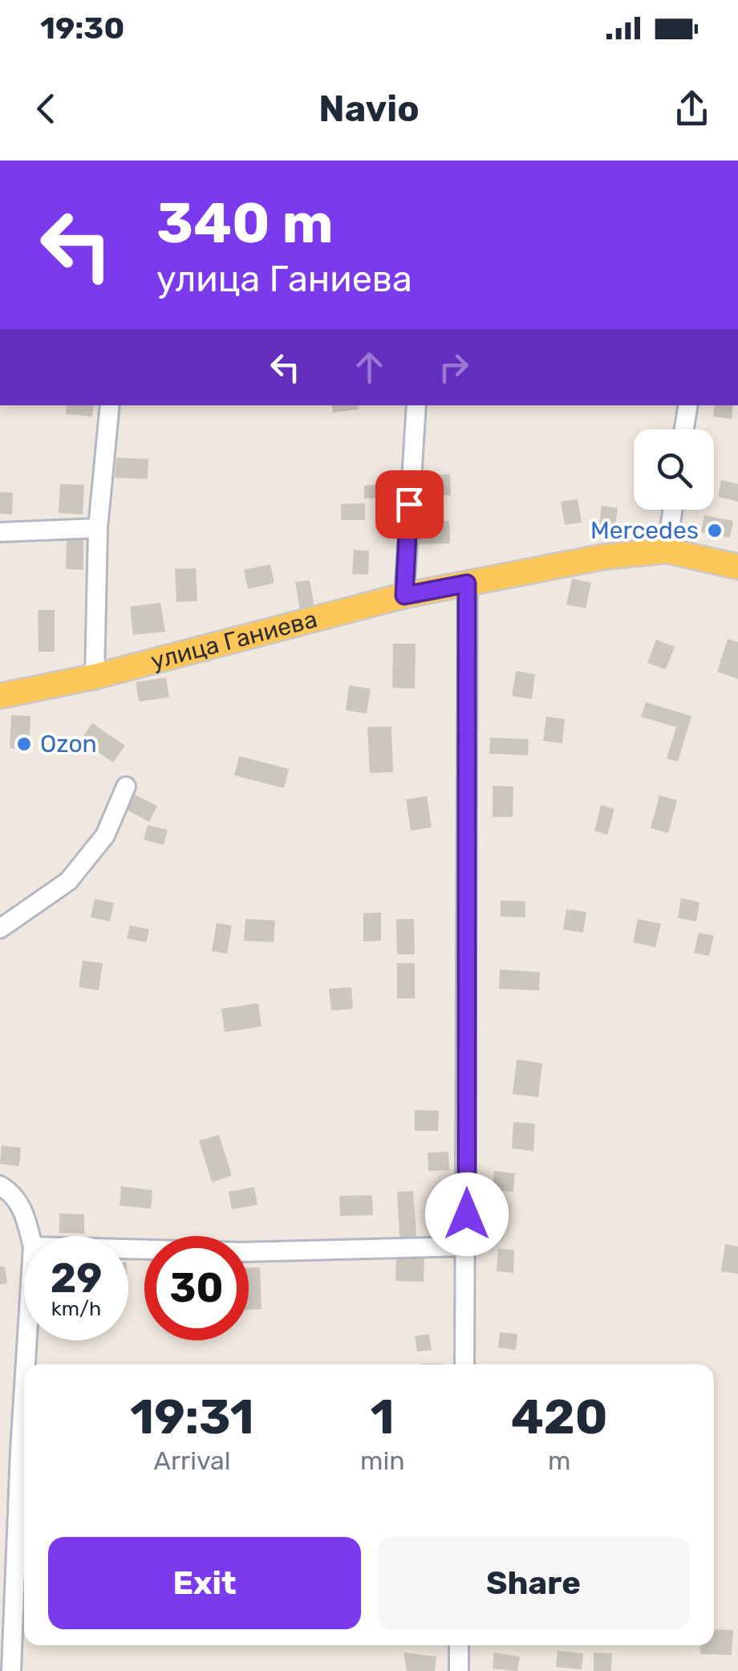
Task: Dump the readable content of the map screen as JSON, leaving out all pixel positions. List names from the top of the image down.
{
  "streets": {
    "main road": ["улица Ганиева"]
  },
  "places": ["Mercedes", "Ozon"],
  "page": {
    "status": "19:30",
    "header": "Navio",
    "turn": ["340 m", "улица Ганиева"],
    "speed": "29 km/h",
    "limit": "30",
    "eta": [
      "19:31",
      "Arrival",
      "1",
      "min",
      "420",
      "m"
    ],
    "buttons": ["Exit", "Share"]
  }
}
